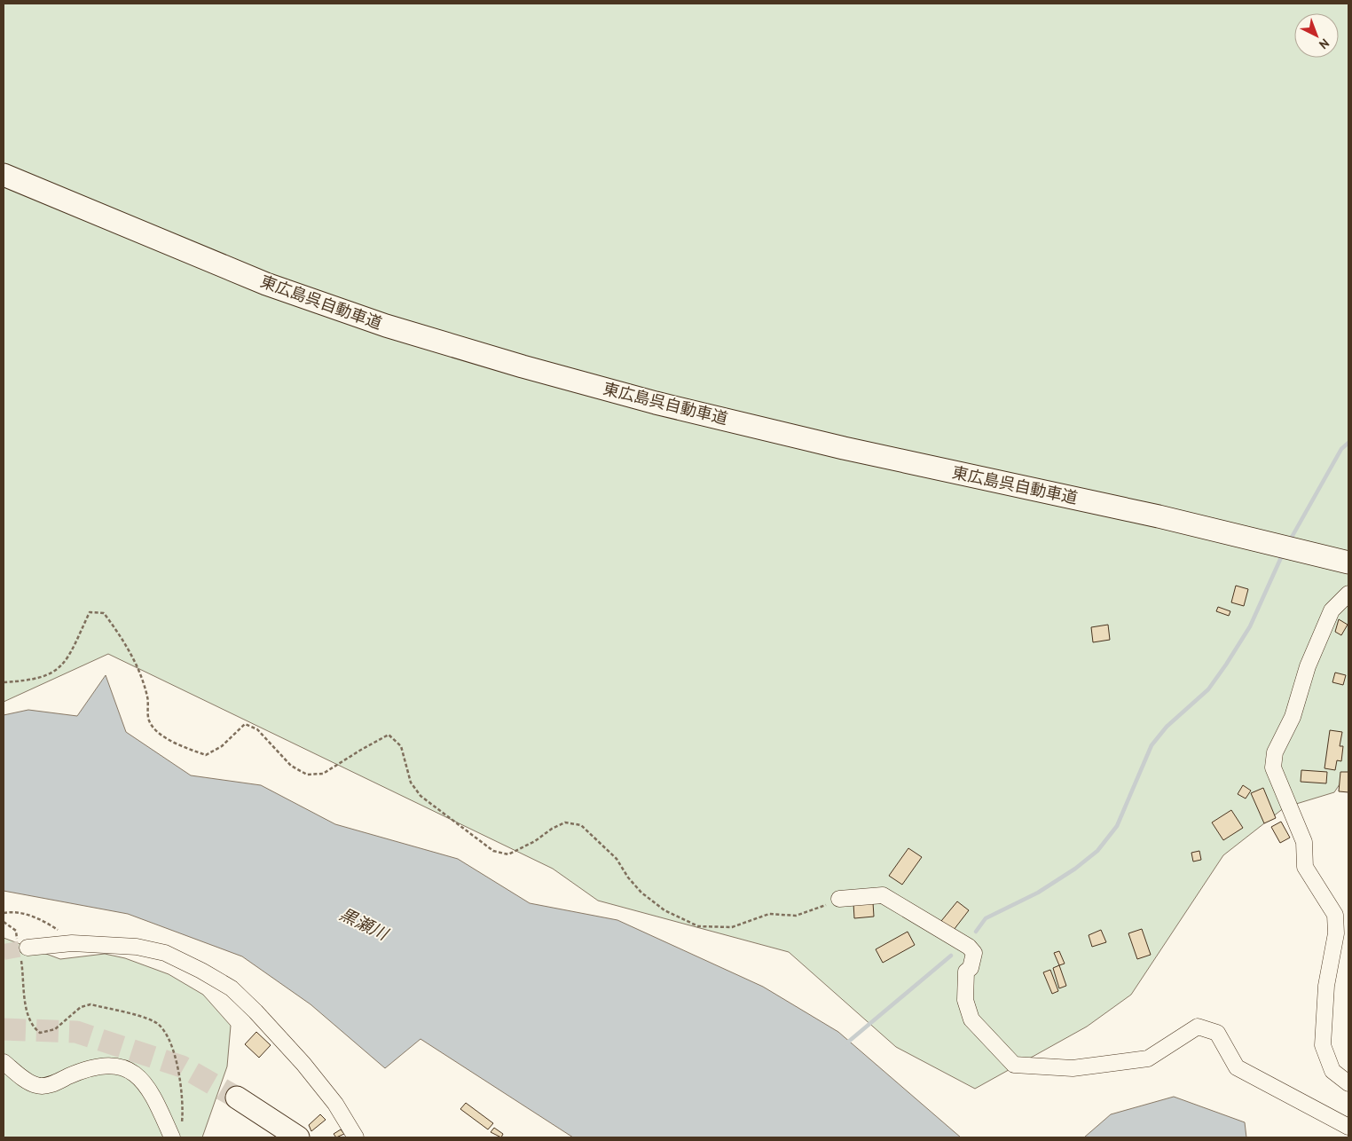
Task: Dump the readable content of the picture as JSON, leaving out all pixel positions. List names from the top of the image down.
{
  "streets": {
    "highway": ["東広島呉自動車道"]
  },
  "water": ["黒瀬川"],
  "north": "bottom right"
}
